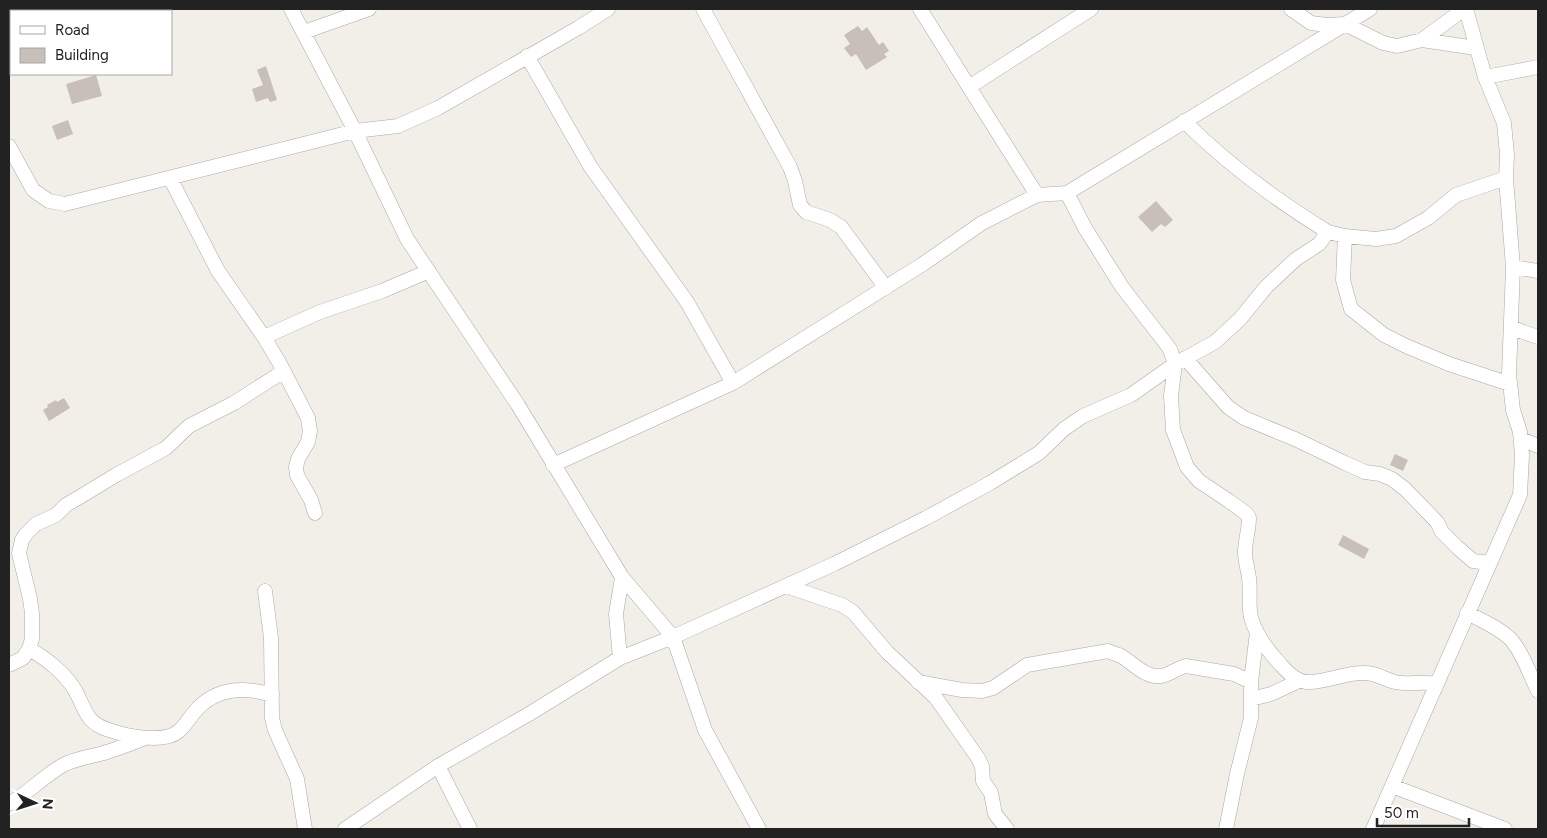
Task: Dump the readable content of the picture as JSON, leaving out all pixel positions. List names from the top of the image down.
{
  "legend": ["Road", "Building"],
  "scale_bar": "50 m",
  "north": "right"
}
